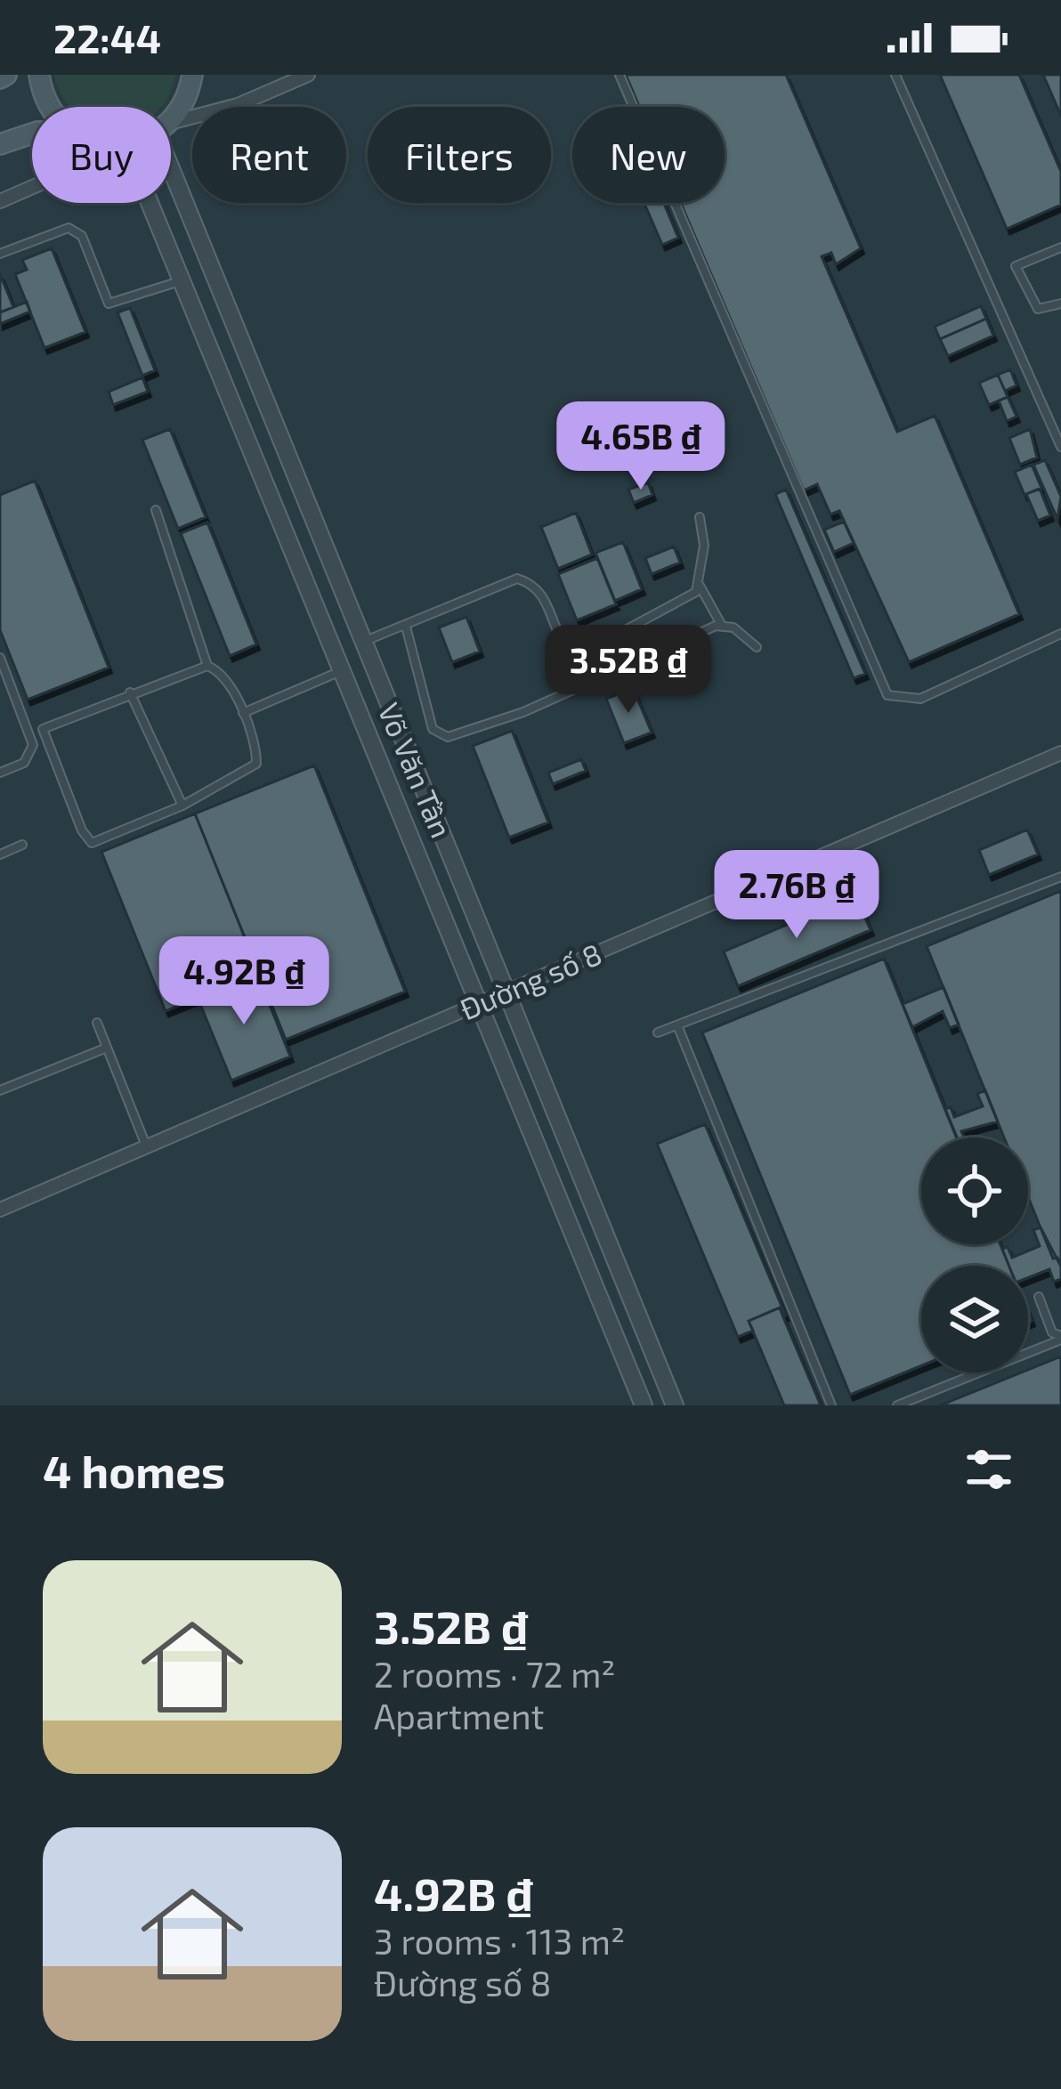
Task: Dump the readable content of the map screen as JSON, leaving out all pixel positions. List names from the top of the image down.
{
  "streets": {
    "street": ["Võ Văn Tần", "Đường số 8"]
  },
  "crossings": [
    ["Võ Văn Tần", "Đường số 8"]
  ],
  "page": {
    "status": "22:44",
    "chip": [
      "Buy",
      "Rent",
      "Filters",
      "New"
    ],
    "price": [
      "4.65B ₫",
      "3.52B ₫",
      "2.76B ₫",
      "4.92B ₫"
    ],
    "heading": "4 homes",
    "list": [
      {
        "name": "3.52B ₫",
        "note": "2 rooms · 72 m² · Apartment"
      },
      {
        "name": "4.92B ₫",
        "note": "3 rooms · 113 m² · Đường số 8"
      }
    ]
  }
}
